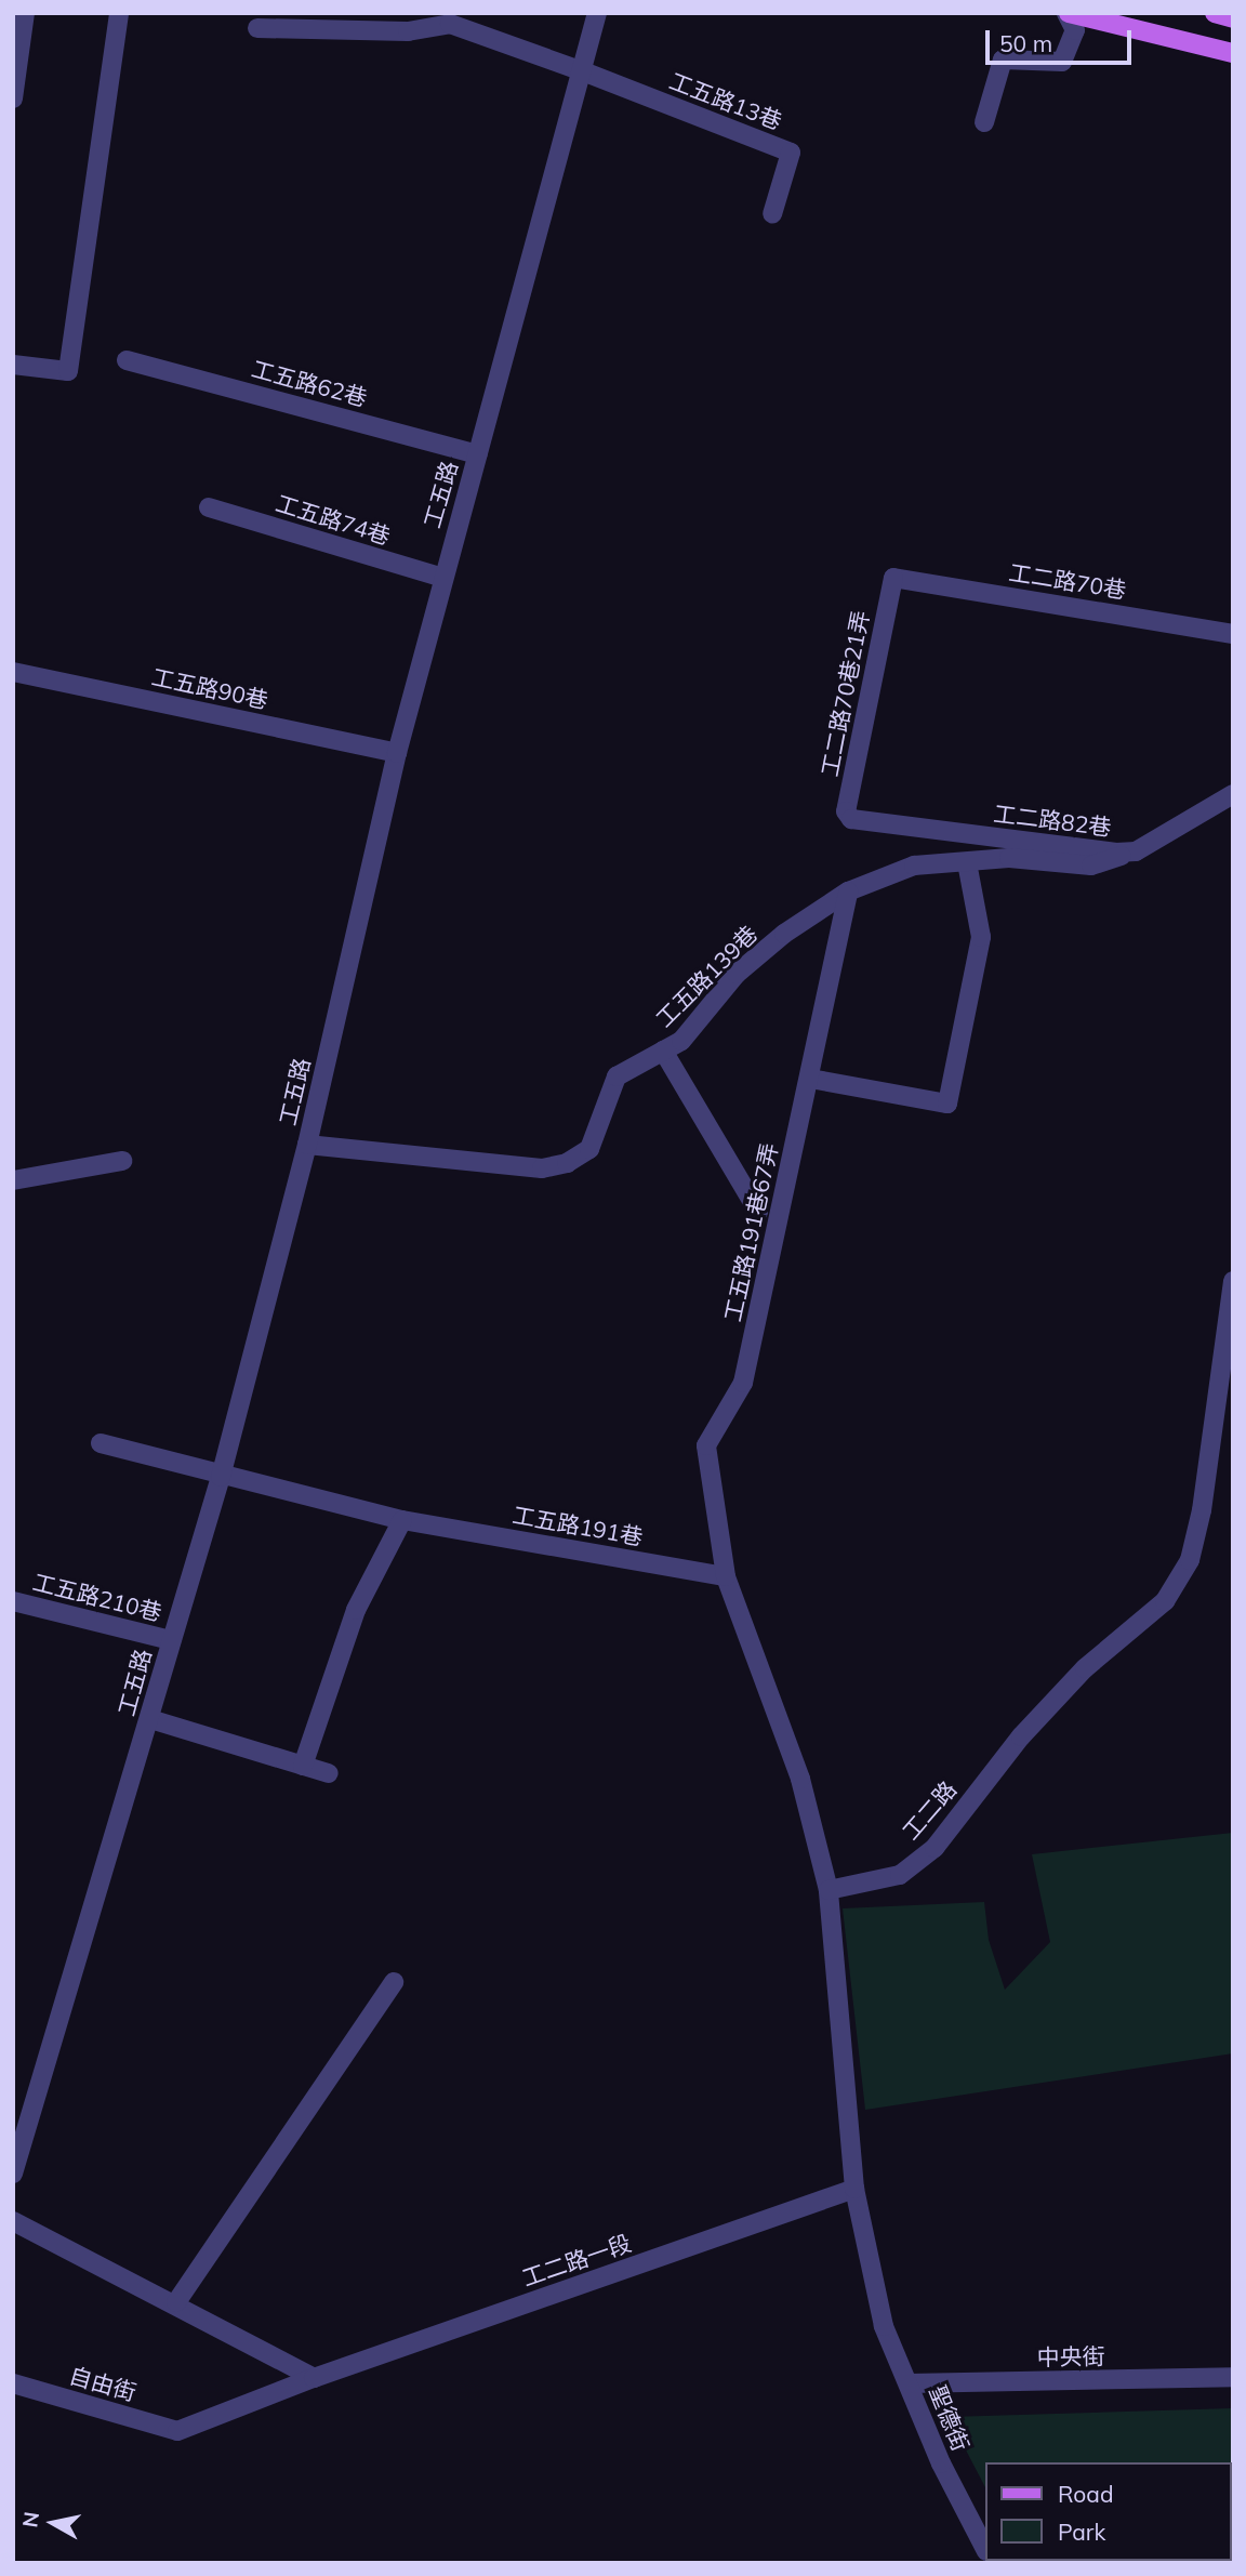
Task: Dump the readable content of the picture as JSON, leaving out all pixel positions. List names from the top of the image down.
{
  "streets": {
    "street": [
      "工五路13巷",
      "工五路62巷",
      "工五路",
      "工五路74巷",
      "工二路70巷",
      "工五路90巷",
      "工二路70巷21弄",
      "工二路82巷",
      "工五路139巷",
      "工五路191巷67弄",
      "工五路191巷",
      "工五路210巷",
      "工二路",
      "工二路一段",
      "中央街",
      "自由街",
      "聖德街"
    ]
  },
  "crossings": [
    ["工五路13巷", "工五路"],
    ["工五路62巷", "工五路"],
    ["工五路", "工五路74巷"],
    ["工五路", "工五路90巷"],
    ["工五路", "工五路139巷"],
    ["工五路", "工五路191巷"],
    ["工五路", "工五路210巷"],
    ["工二路70巷", "工二路70巷21弄"],
    ["工二路70巷21弄", "工二路82巷"],
    ["工二路82巷", "工五路139巷"],
    ["工五路139巷", "工五路191巷67弄"],
    ["工五路191巷67弄", "工五路191巷"],
    ["工二路一段", "自由街"],
    ["中央街", "聖德街"]
  ],
  "legend": ["Road", "Park"],
  "scale_bar": "50 m",
  "north": "left"
}
